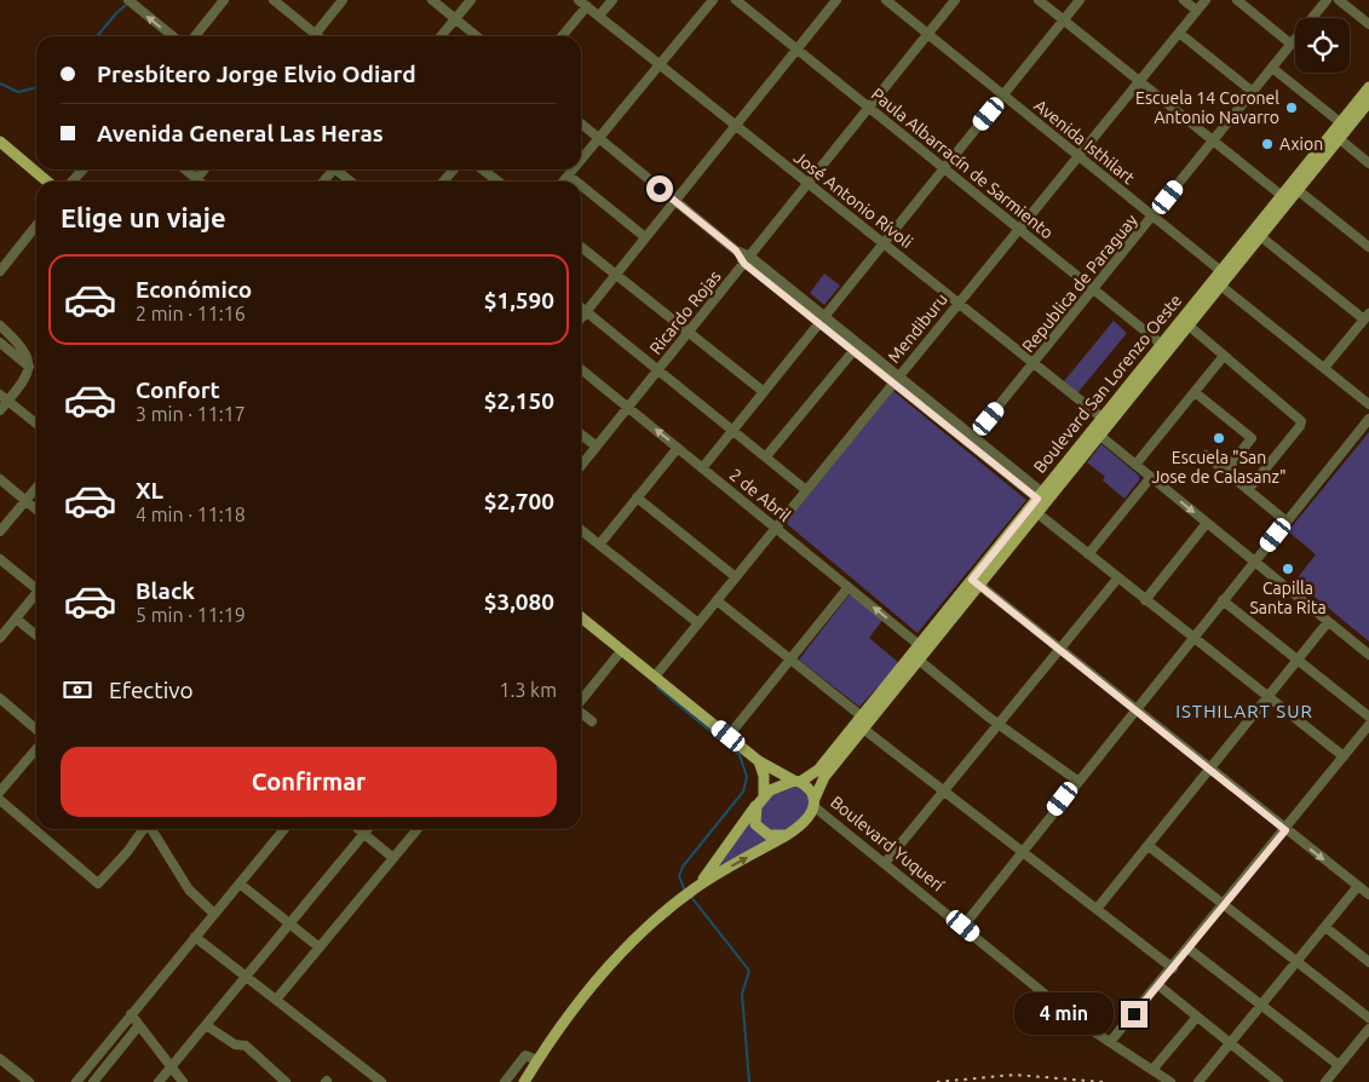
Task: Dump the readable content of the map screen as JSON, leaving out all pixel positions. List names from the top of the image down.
{
  "streets": {
    "main road": ["Boulevard San Lorenzo Oeste"],
    "street": [
      "Avenida Isthilart",
      "Paula Albarracín de Sarmiento",
      "José Antonio Rívoli",
      "Republica de Paraguay",
      "Ricardo Rojas",
      "Mendiburu",
      "2 de Abril",
      "Boulevard Yuquerí"
    ]
  },
  "crossings": [
    ["Avenida Isthilart", "Republica de Paraguay"],
    ["Avenida Isthilart", "Ricardo Rojas"],
    ["Avenida Isthilart", "Mendiburu"],
    ["Avenida Isthilart", "Boulevard San Lorenzo Oeste"],
    ["Paula Albarracín de Sarmiento", "Republica de Paraguay"],
    ["Paula Albarracín de Sarmiento", "Ricardo Rojas"],
    ["Paula Albarracín de Sarmiento", "Mendiburu"],
    ["Paula Albarracín de Sarmiento", "Boulevard San Lorenzo Oeste"],
    ["José Antonio Rívoli", "Republica de Paraguay"],
    ["José Antonio Rívoli", "Ricardo Rojas"],
    ["José Antonio Rívoli", "Mendiburu"],
    ["José Antonio Rívoli", "Boulevard San Lorenzo Oeste"],
    ["Ricardo Rojas", "2 de Abril"],
    ["Mendiburu", "2 de Abril"],
    ["Boulevard San Lorenzo Oeste", "2 de Abril"],
    ["Boulevard San Lorenzo Oeste", "Boulevard Yuquerí"]
  ],
  "districts": ["ISTHILART SUR"],
  "places": [
    "Escuela 14 Coronel Antonio Navarro",
    "Axion",
    "Escuela \"San Jose de Calasanz\"",
    "Capilla Santa Rita"
  ],
  "page": {
    "banner": ["Presbítero Jorge Elvio Odiard", "Avenida General Las Heras"],
    "heading": "Elige un viaje",
    "list": [
      {
        "name": "Económico",
        "note": "2 min · 11:16",
        "value": "$1,590"
      },
      {
        "name": "Confort",
        "note": "3 min · 11:17",
        "value": "$2,150"
      },
      {
        "name": "XL",
        "note": "4 min · 11:18",
        "value": "$2,700"
      },
      {
        "name": "Black",
        "note": "5 min · 11:19",
        "value": "$3,080"
      }
    ],
    "pay": ["Efectivo", "1.3 km"],
    "buttons": "Confirmar",
    "bubble": "4 min"
  }
}
